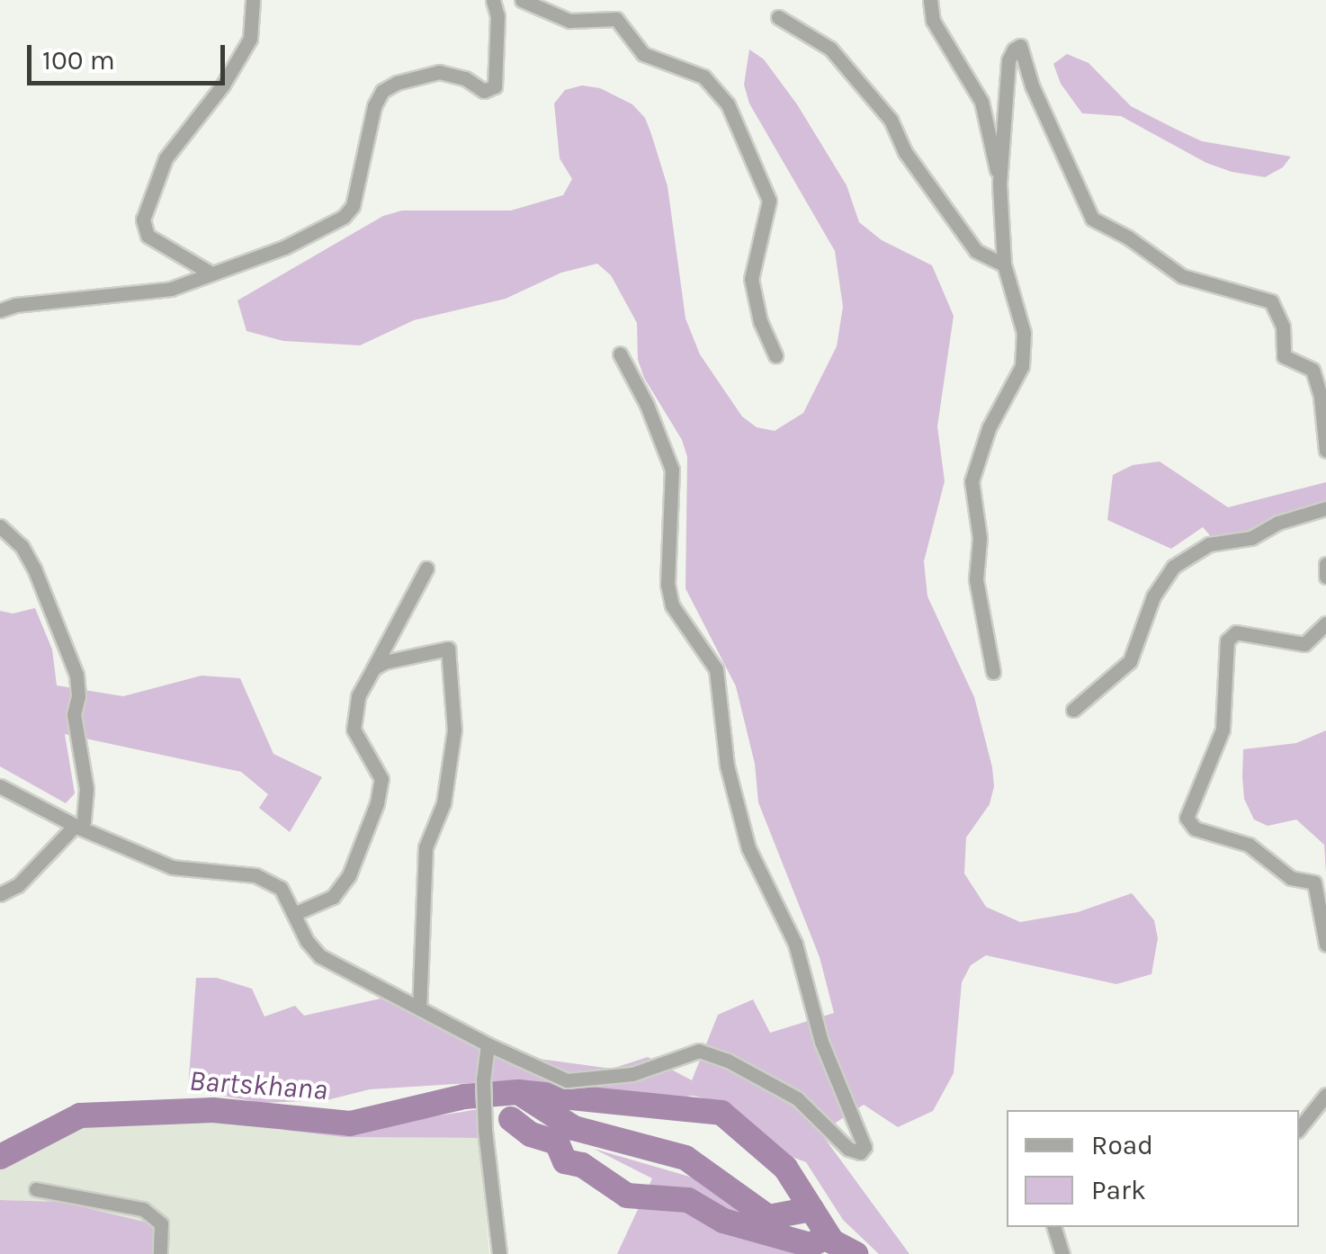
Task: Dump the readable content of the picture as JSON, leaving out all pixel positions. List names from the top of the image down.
{
  "water": ["Bartskhana"],
  "legend": ["Road", "Park"],
  "scale_bar": "100 m"
}
